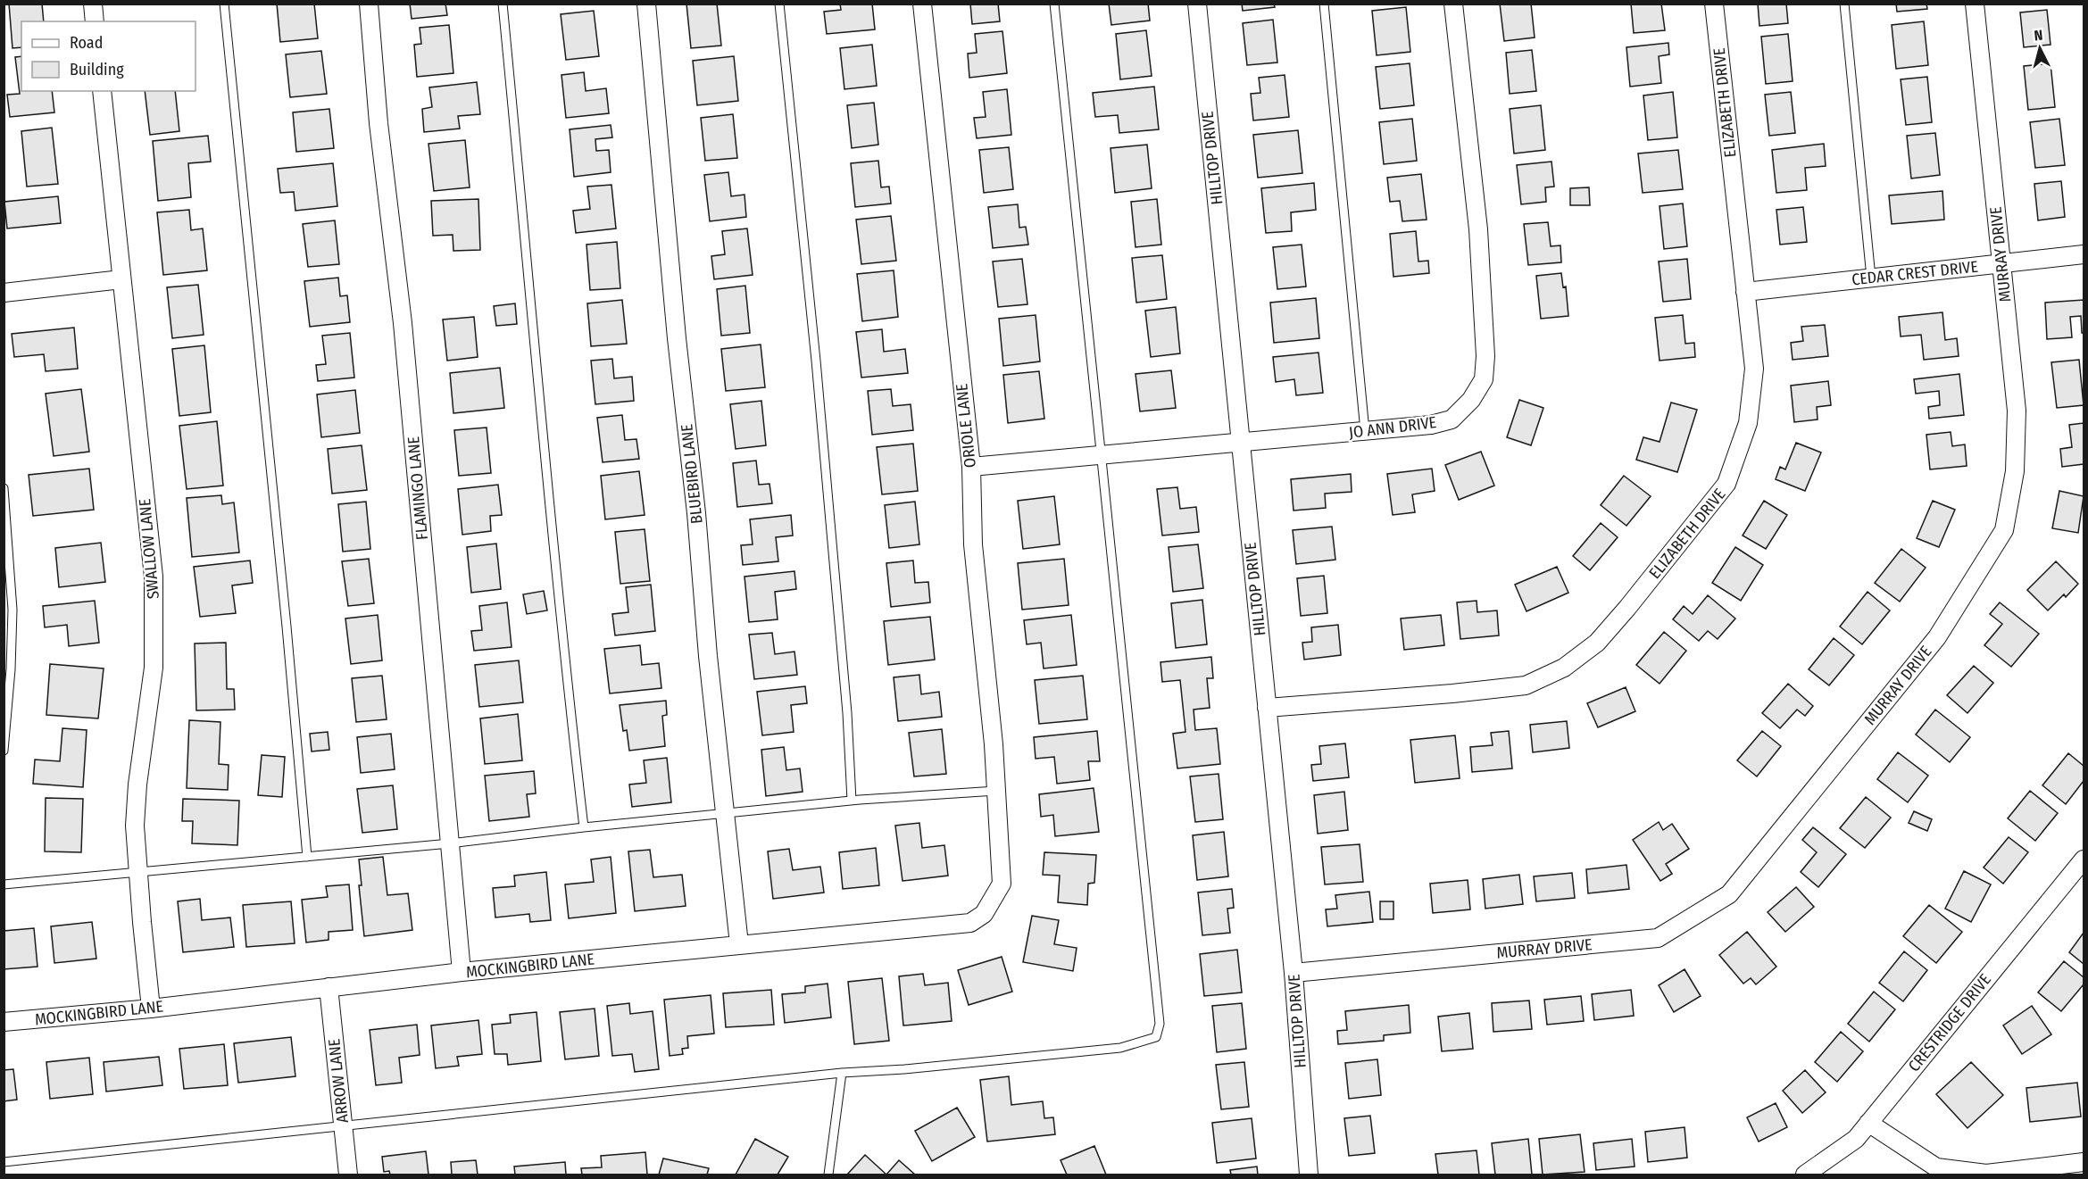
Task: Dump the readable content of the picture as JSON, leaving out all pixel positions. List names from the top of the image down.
{
  "streets": {
    "street": [
      "ELIZABETH DRIVE",
      "HILLTOP DRIVE",
      "MURRAY DRIVE",
      "CEDAR CREST DRIVE",
      "ORIOLE LANE",
      "JO ANN DRIVE",
      "BLUEBIRD LANE",
      "FLAMINGO LANE",
      "SWALLOW LANE",
      "MOCKINGBIRD LANE",
      "CRESTRIDGE DRIVE",
      "ARROW LANE"
    ]
  },
  "crossings": [
    ["ELIZABETH DRIVE", "HILLTOP DRIVE"],
    ["ELIZABETH DRIVE", "CEDAR CREST DRIVE"],
    ["HILLTOP DRIVE", "MURRAY DRIVE"],
    ["HILLTOP DRIVE", "JO ANN DRIVE"],
    ["MURRAY DRIVE", "CEDAR CREST DRIVE"],
    ["ORIOLE LANE", "JO ANN DRIVE"],
    ["ORIOLE LANE", "MOCKINGBIRD LANE"],
    ["BLUEBIRD LANE", "MOCKINGBIRD LANE"],
    ["FLAMINGO LANE", "MOCKINGBIRD LANE"],
    ["SWALLOW LANE", "MOCKINGBIRD LANE"],
    ["MOCKINGBIRD LANE", "ARROW LANE"]
  ],
  "legend": ["Road", "Building"],
  "north": "top"
}
